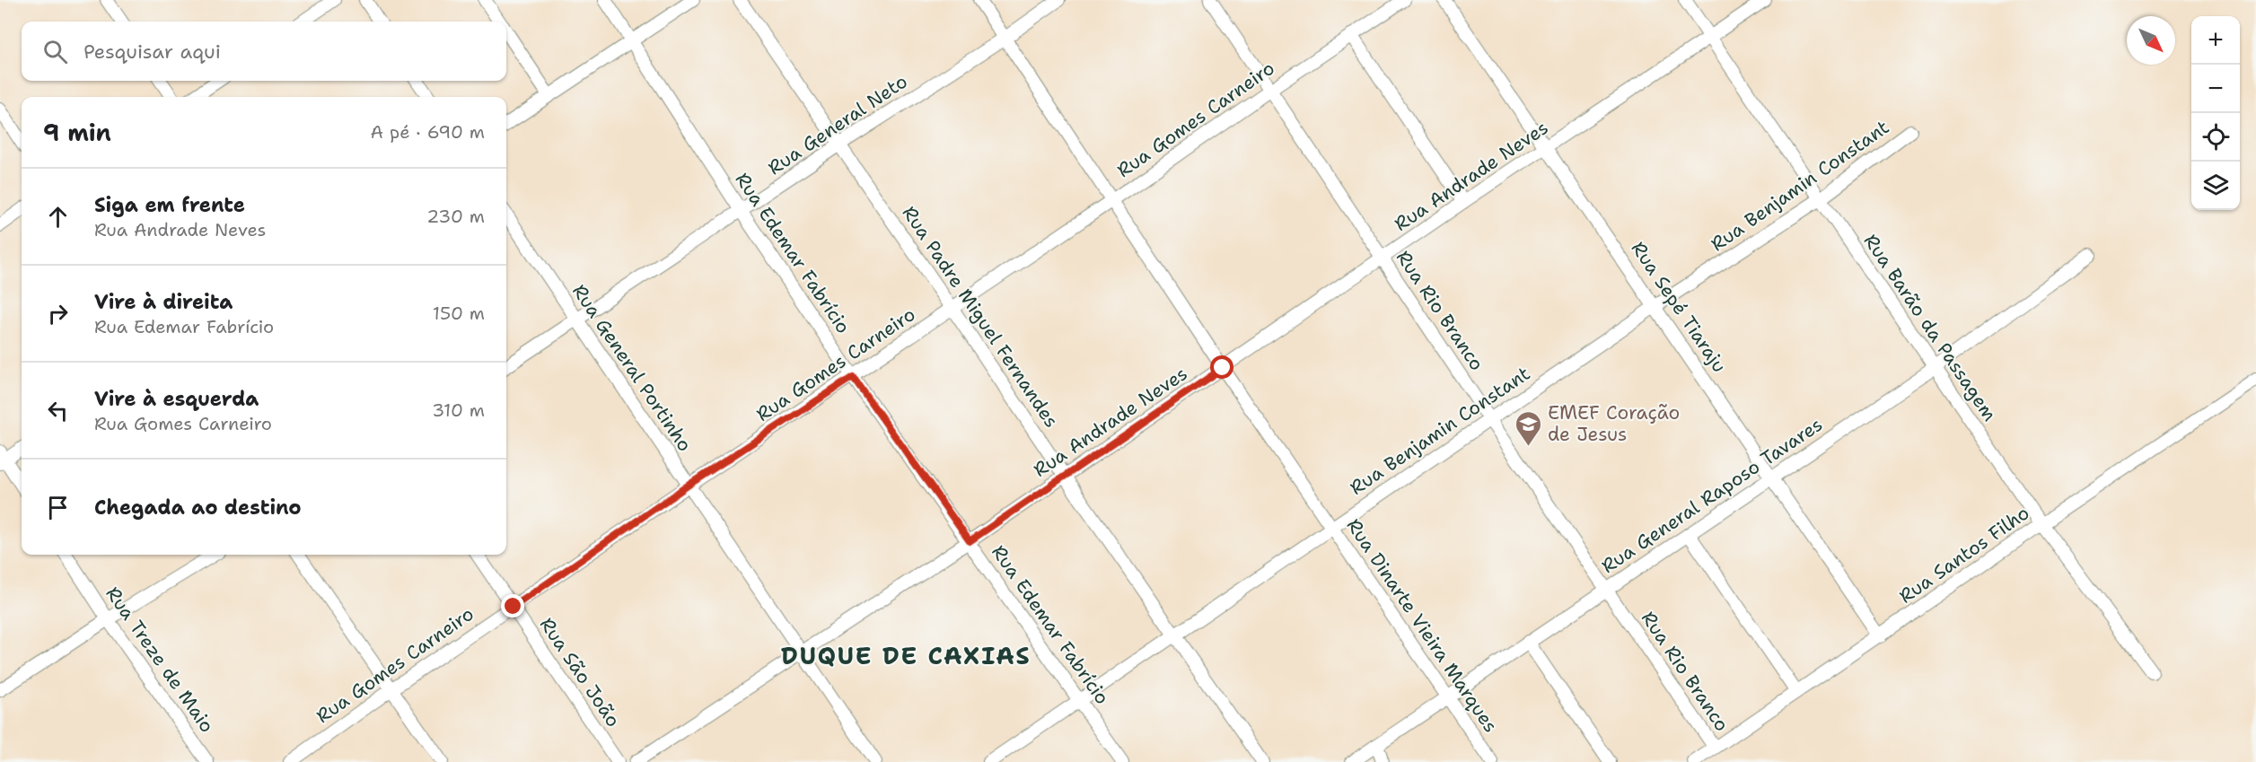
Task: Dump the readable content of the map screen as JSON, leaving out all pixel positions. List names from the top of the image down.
{
  "streets": {
    "street": [
      "Rua Gomes Carneiro",
      "Rua General Neto",
      "Rua Andrade Neves",
      "Rua Benjamin Constant",
      "Rua Edemar Fabrício",
      "Rua Sepé Tiaraju",
      "Rua Rio Branco",
      "Rua Padre Miguel Fernandes",
      "Rua Barão da Passagem",
      "Rua General Portinho",
      "Rua General Raposo Tavares",
      "Rua Santos Filho",
      "Rua Dinarte Vieira Marques",
      "Rua Treze de Maio",
      "Rua São João"
    ]
  },
  "crossings": [
    ["Rua Gomes Carneiro", "Rua Edemar Fabrício"],
    ["Rua Gomes Carneiro", "Rua Rio Branco"],
    ["Rua Gomes Carneiro", "Rua Padre Miguel Fernandes"],
    ["Rua Gomes Carneiro", "Rua General Portinho"],
    ["Rua Gomes Carneiro", "Rua Dinarte Vieira Marques"],
    ["Rua Gomes Carneiro", "Rua São João"],
    ["Rua General Neto", "Rua Edemar Fabrício"],
    ["Rua General Neto", "Rua Padre Miguel Fernandes"],
    ["Rua General Neto", "Rua General Portinho"],
    ["Rua General Neto", "Rua Dinarte Vieira Marques"],
    ["Rua Andrade Neves", "Rua Edemar Fabrício"],
    ["Rua Andrade Neves", "Rua Sepé Tiaraju"],
    ["Rua Andrade Neves", "Rua Rio Branco"],
    ["Rua Andrade Neves", "Rua Padre Miguel Fernandes"],
    ["Rua Andrade Neves", "Rua Barão da Passagem"],
    ["Rua Andrade Neves", "Rua General Portinho"],
    ["Rua Andrade Neves", "Rua Dinarte Vieira Marques"],
    ["Rua Benjamin Constant", "Rua Edemar Fabrício"],
    ["Rua Benjamin Constant", "Rua Sepé Tiaraju"],
    ["Rua Benjamin Constant", "Rua Rio Branco"],
    ["Rua Benjamin Constant", "Rua Padre Miguel Fernandes"],
    ["Rua Benjamin Constant", "Rua Barão da Passagem"],
    ["Rua Benjamin Constant", "Rua Dinarte Vieira Marques"],
    ["Rua Sepé Tiaraju", "Rua General Raposo Tavares"],
    ["Rua Sepé Tiaraju", "Rua Santos Filho"],
    ["Rua Rio Branco", "Rua General Raposo Tavares"],
    ["Rua Rio Branco", "Rua Santos Filho"],
    ["Rua Barão da Passagem", "Rua General Raposo Tavares"],
    ["Rua Barão da Passagem", "Rua Santos Filho"],
    ["Rua General Raposo Tavares", "Rua Dinarte Vieira Marques"]
  ],
  "districts": ["DUQUE DE CAXIAS"],
  "places": {
    "school or university": ["EMEF Coração de Jesus"]
  },
  "north": "bottom right",
  "page": {
    "map_buttons": ["+", "−"],
    "search": "Pesquisar aqui",
    "heading": ["9 min", "A pé · 690 m"],
    "list": [
      ["Siga em frente", "Rua Andrade Neves", "230 m"],
      ["Vire à direita", "Rua Edemar Fabrício", "150 m"],
      ["Vire à esquerda", "Rua Gomes Carneiro", "310 m"],
      "Chegada ao destino"
    ]
  }
}
